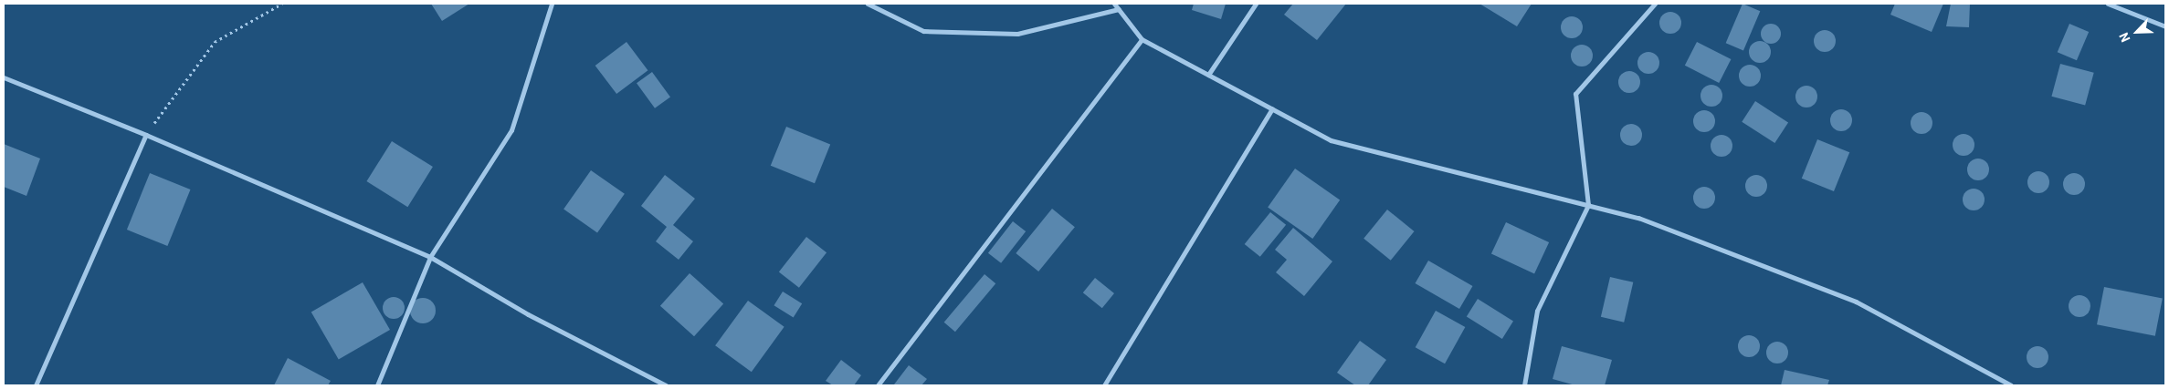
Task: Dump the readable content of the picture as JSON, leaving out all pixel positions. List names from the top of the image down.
{
  "north": "bottom left"
}
